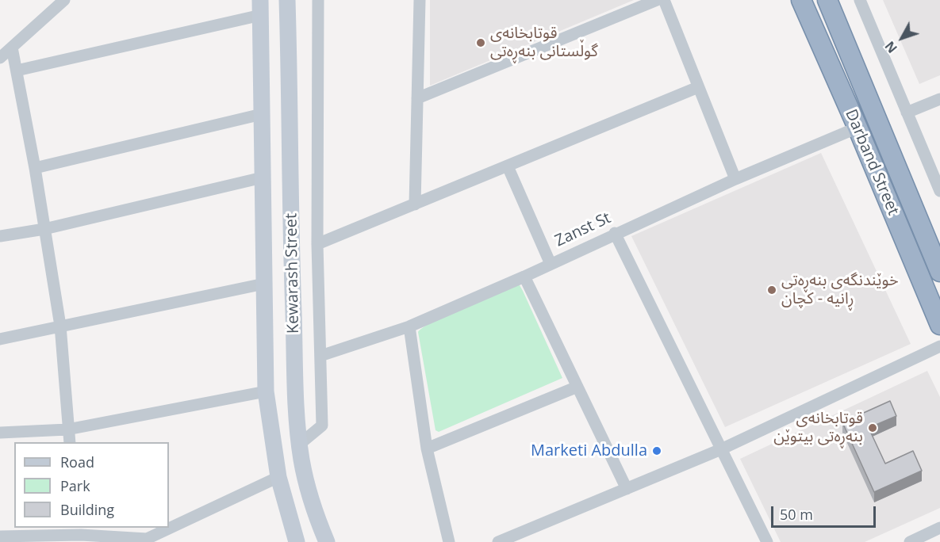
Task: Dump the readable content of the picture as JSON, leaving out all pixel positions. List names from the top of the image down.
{
  "streets": {
    "highway": ["Darband Street"],
    "main road": ["Kewarash Street"],
    "street": ["Zanst St"]
  },
  "crossings": [
    ["Darband Street", "Zanst St"]
  ],
  "places": [
    "قوتابخانه‌ی گوڵستانی بنه‌ڕه‌تی",
    "خوێندنگەی بنەڕەتی ڕانیە - کچان",
    "قوتابخانەی بنەڕەتی بیتوێن",
    "Marketi Abdulla"
  ],
  "legend": ["Road", "Park", "Building"],
  "scale_bar": "50 m",
  "north": "bottom left"
}
